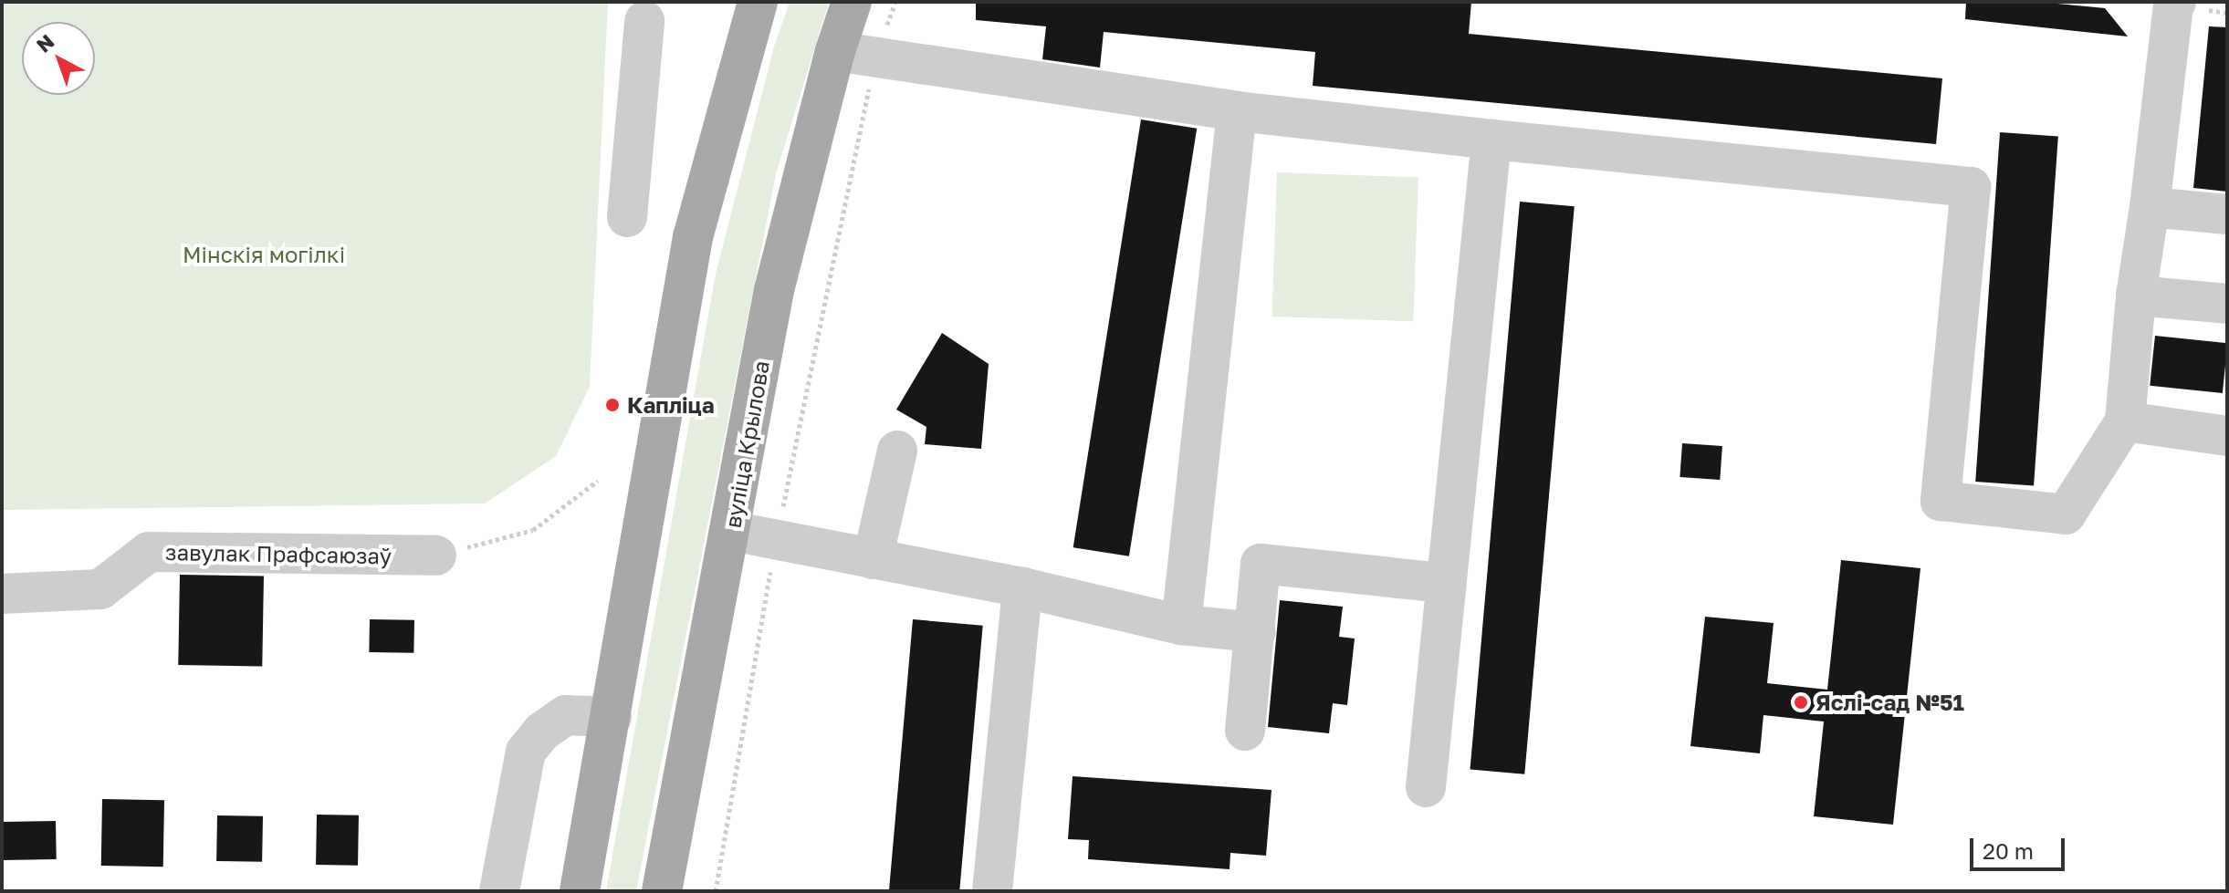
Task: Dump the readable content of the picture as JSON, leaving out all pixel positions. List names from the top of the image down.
{
  "streets": {
    "main road": ["вуліца Крылова"],
    "street": ["завулак Прафсаюзаў"]
  },
  "parks": ["Мінскія могілкі"],
  "places": ["Капліца", "Яслі-сад №51"],
  "scale_bar": "20 m",
  "north": "top left"
}
